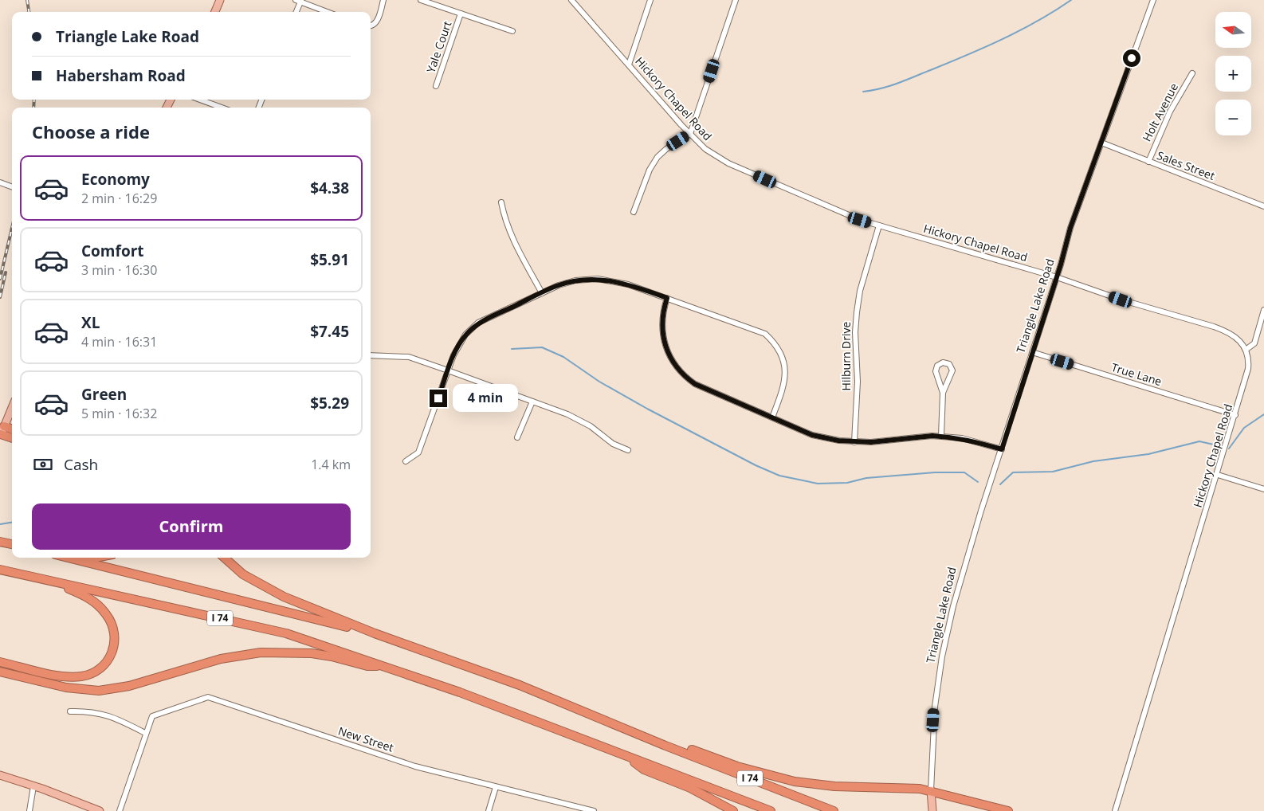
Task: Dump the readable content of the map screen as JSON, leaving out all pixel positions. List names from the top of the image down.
{
  "streets": {
    "highway": ["I 74"],
    "main road": ["Triangle Lake Road"],
    "street": [
      "Yale Court",
      "Hickory Chapel Road",
      "Holt Avenue",
      "Sales Street",
      "Hilburn Drive",
      "True Lane",
      "New Street"
    ]
  },
  "crossings": [
    ["Hickory Chapel Road", "Triangle Lake Road"],
    ["Hickory Chapel Road", "Hilburn Drive"],
    ["Hickory Chapel Road", "True Lane"],
    ["Holt Avenue", "Sales Street"],
    ["Sales Street", "Triangle Lake Road"],
    ["Triangle Lake Road", "True Lane"]
  ],
  "north": "left",
  "page": {
    "map_buttons": ["+", "−"],
    "banner": ["Triangle Lake Road", "Habersham Road"],
    "heading": "Choose a ride",
    "list": [
      {
        "name": "Economy",
        "note": "2 min · 16:29",
        "value": "$4.38"
      },
      {
        "name": "Comfort",
        "note": "3 min · 16:30",
        "value": "$5.91"
      },
      {
        "name": "XL",
        "note": "4 min · 16:31",
        "value": "$7.45"
      },
      {
        "name": "Green",
        "note": "5 min · 16:32",
        "value": "$5.29"
      }
    ],
    "bubble": "4 min",
    "pay": ["Cash", "1.4 km"],
    "buttons": "Confirm"
  }
}
